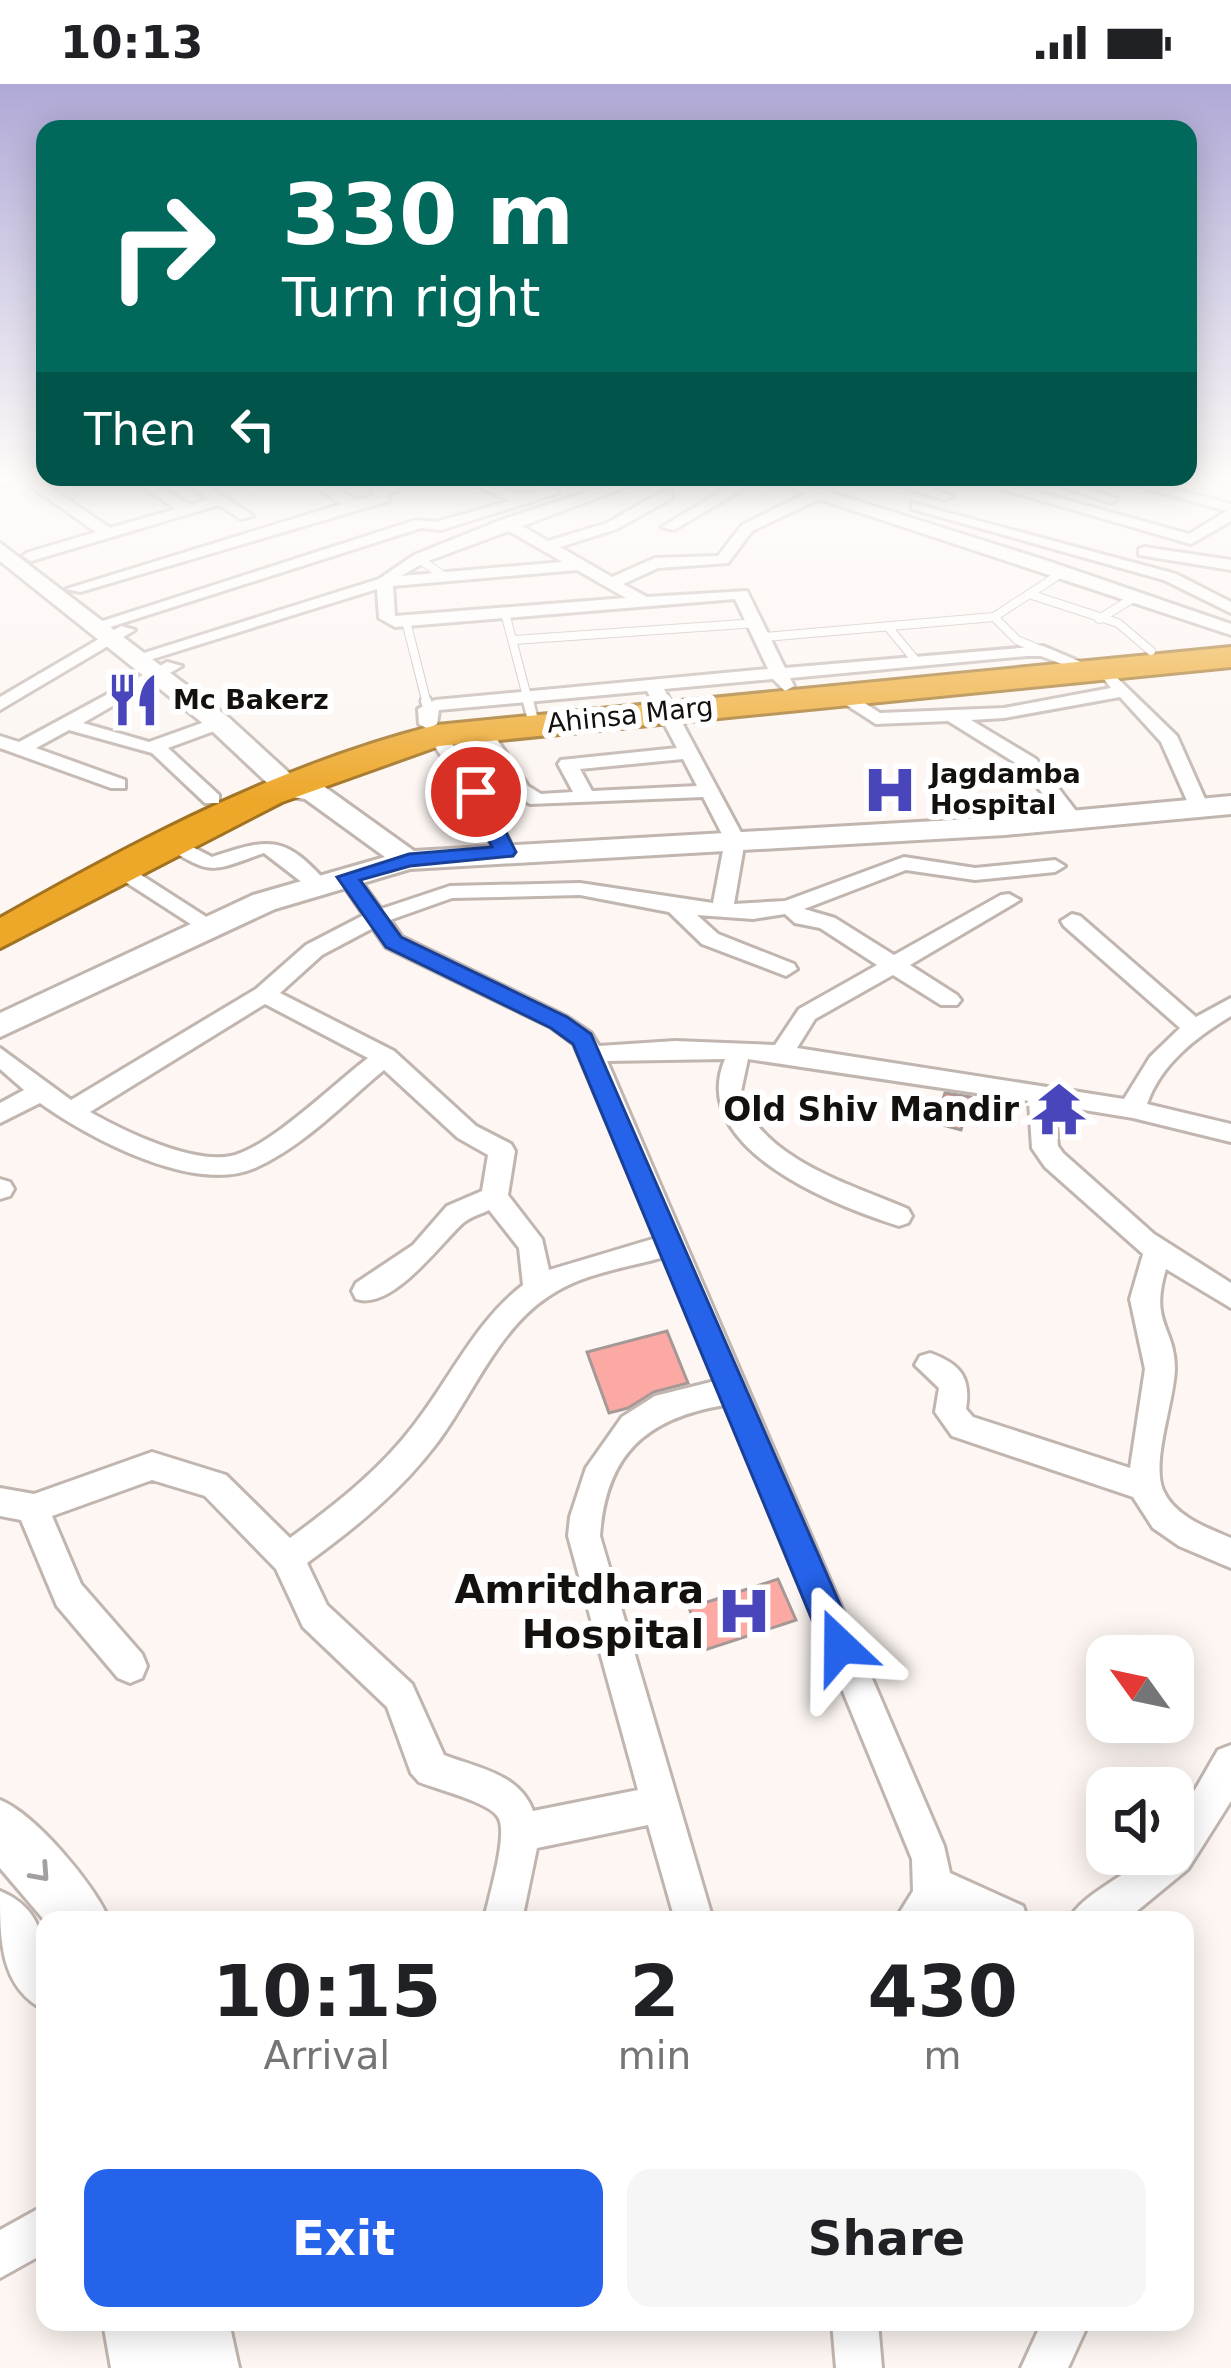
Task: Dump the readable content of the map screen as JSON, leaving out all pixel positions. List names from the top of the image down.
{
  "streets": {
    "highway": ["Ahinsa Marg"]
  },
  "places": {
    "restaurant": ["Mc Bakerz"],
    "hospital": ["Jagdamba Hospital", "Amritdhara Hospital"],
    "temple": ["Old Shiv Mandir"]
  },
  "north": "top left",
  "page": {
    "status": "10:13",
    "turn": ["330 m", "Turn right"],
    "then": "Then",
    "eta": [
      "10:15",
      "Arrival",
      "2",
      "min",
      "430",
      "m"
    ],
    "buttons": ["Exit", "Share"]
  }
}
